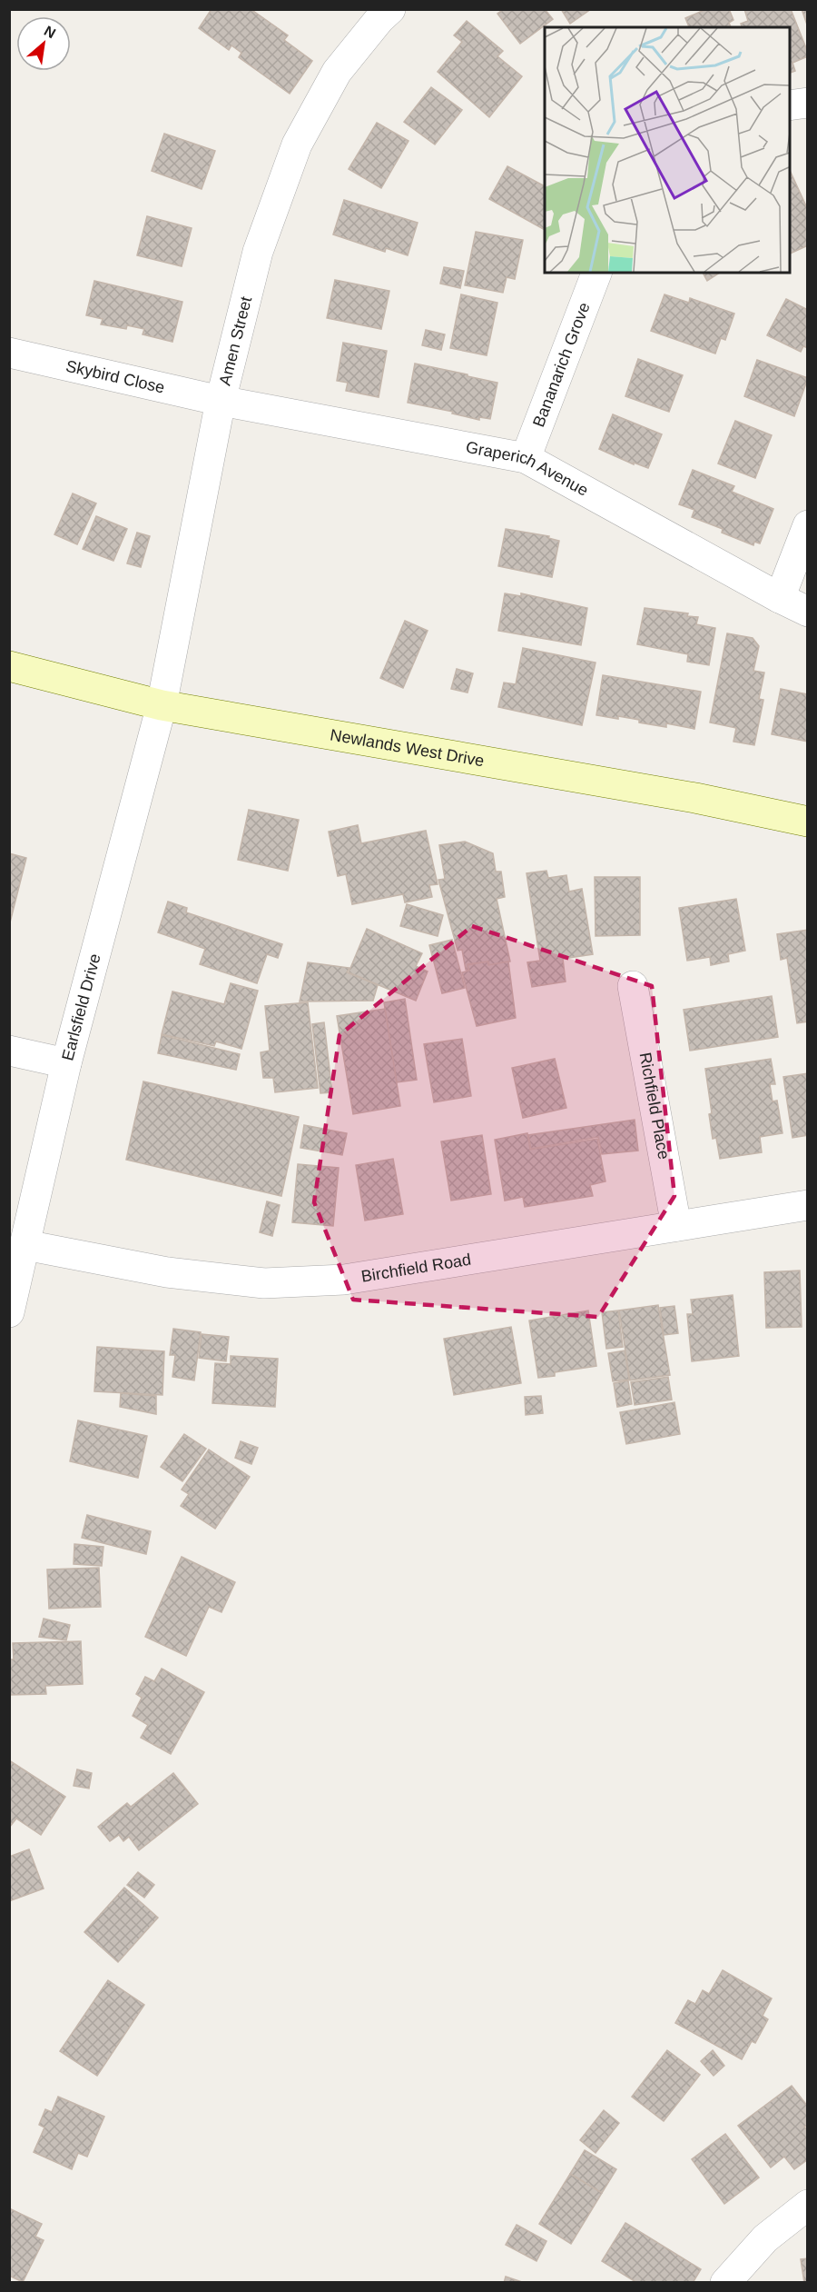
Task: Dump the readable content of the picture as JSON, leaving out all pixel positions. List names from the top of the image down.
{
  "streets": {
    "street": [
      "Amen Street",
      "Bananarich Grove",
      "Skybird Close",
      "Graperich Avenue",
      "Newlands West Drive",
      "Earlsfield Drive",
      "Richfield Place",
      "Birchfield Road"
    ]
  },
  "crossings": [
    ["Amen Street", "Skybird Close"],
    ["Amen Street", "Graperich Avenue"],
    ["Amen Street", "Newlands West Drive"],
    ["Amen Street", "Earlsfield Drive"],
    ["Bananarich Grove", "Graperich Avenue"],
    ["Skybird Close", "Graperich Avenue"],
    ["Newlands West Drive", "Earlsfield Drive"],
    ["Earlsfield Drive", "Birchfield Road"],
    ["Richfield Place", "Birchfield Road"]
  ],
  "north": "top right"
}
